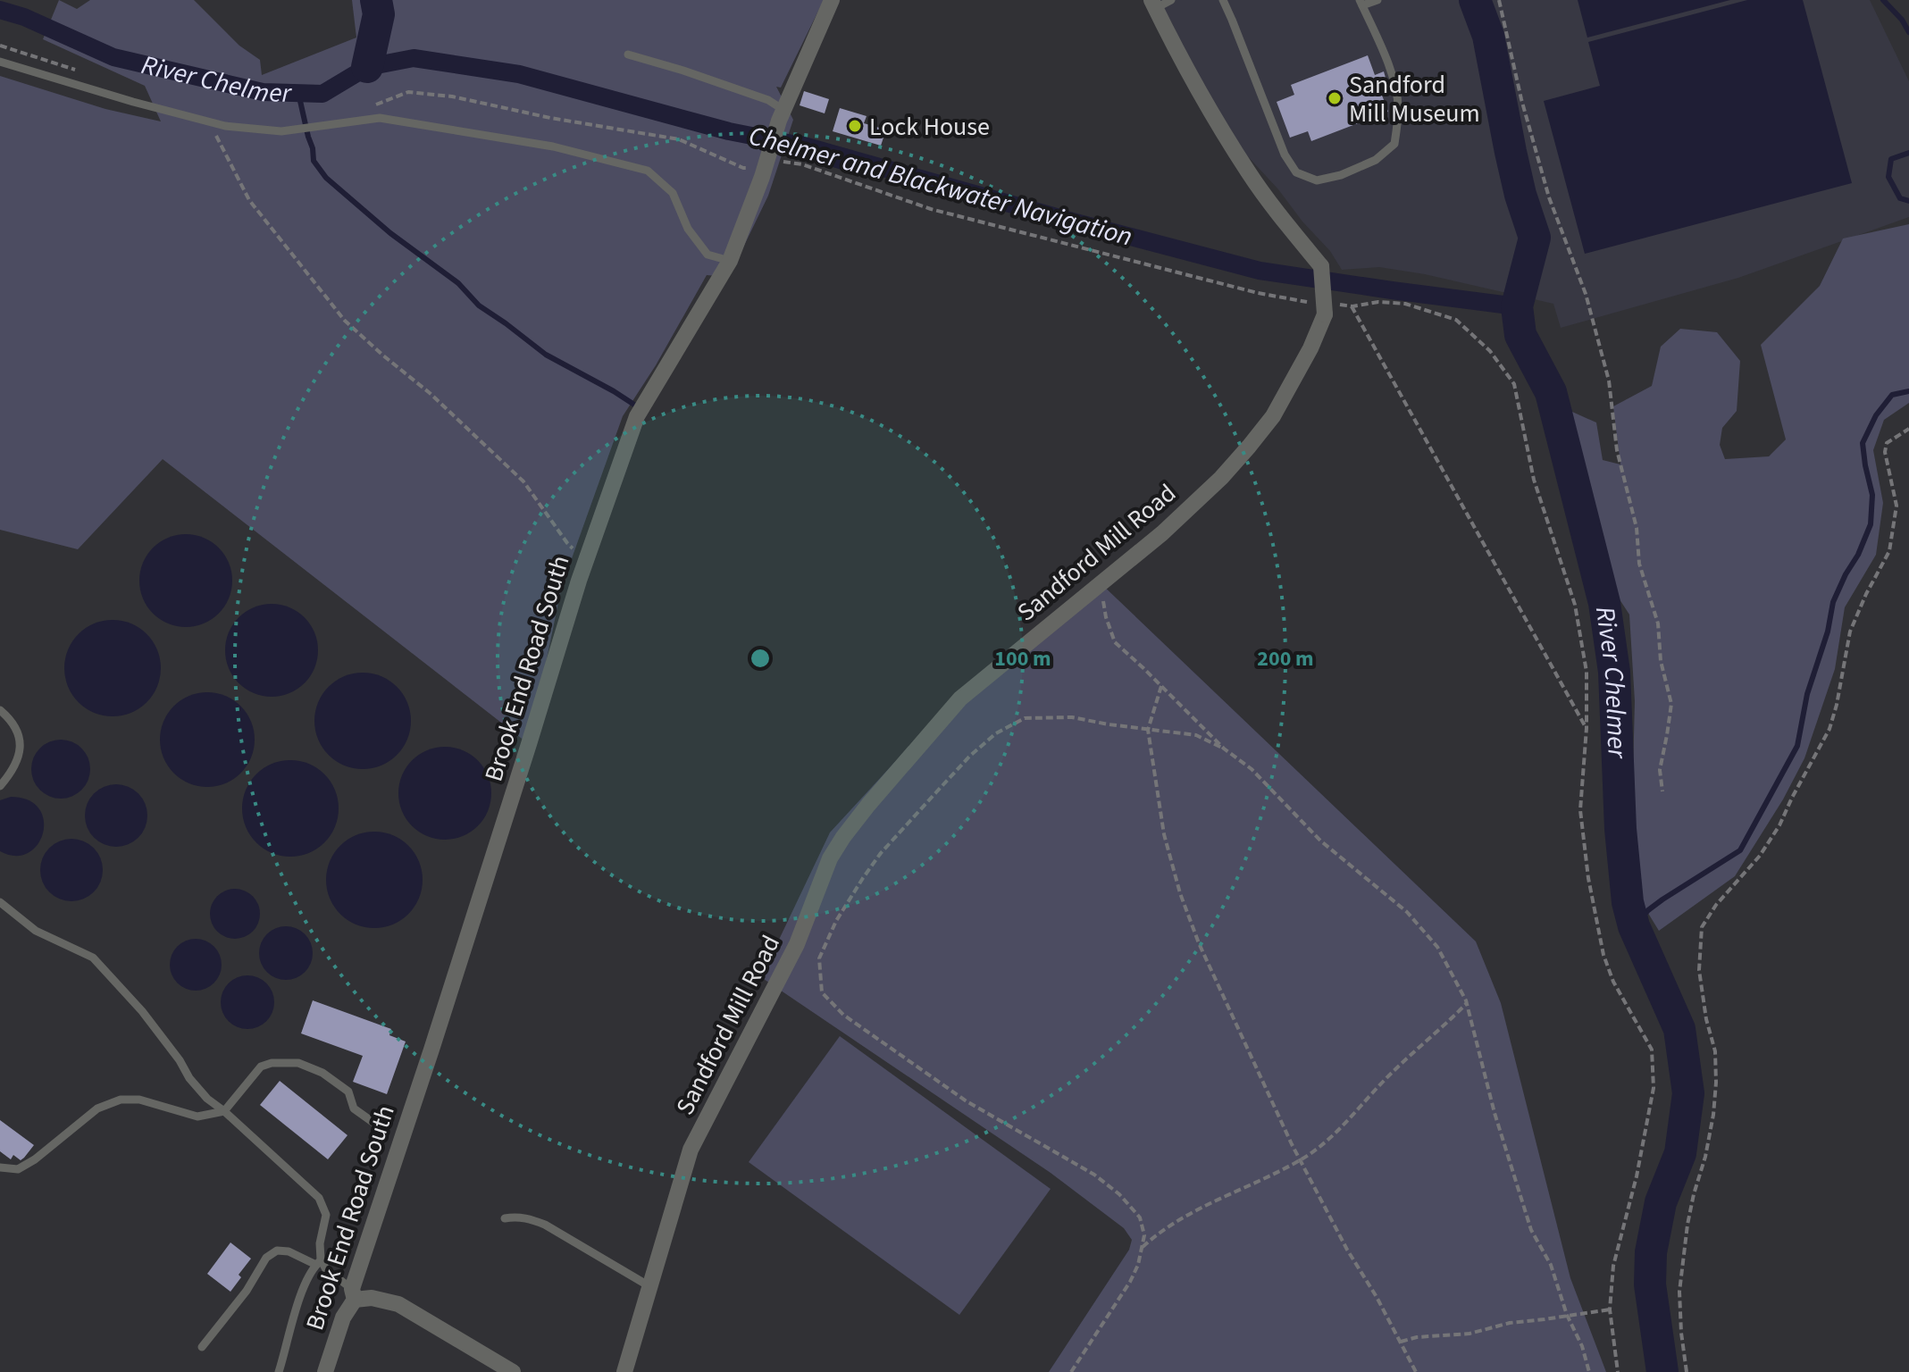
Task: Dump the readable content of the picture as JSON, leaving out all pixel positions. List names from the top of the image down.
{
  "streets": {
    "street": ["Sandford Mill Road", "Brook End Road South"]
  },
  "water": ["River Chelmer", "Chelmer and Blackwater Navigation"],
  "places": ["Sandford Mill Museum", "Lock House"],
  "rings": ["100 m", "200 m"]
}
